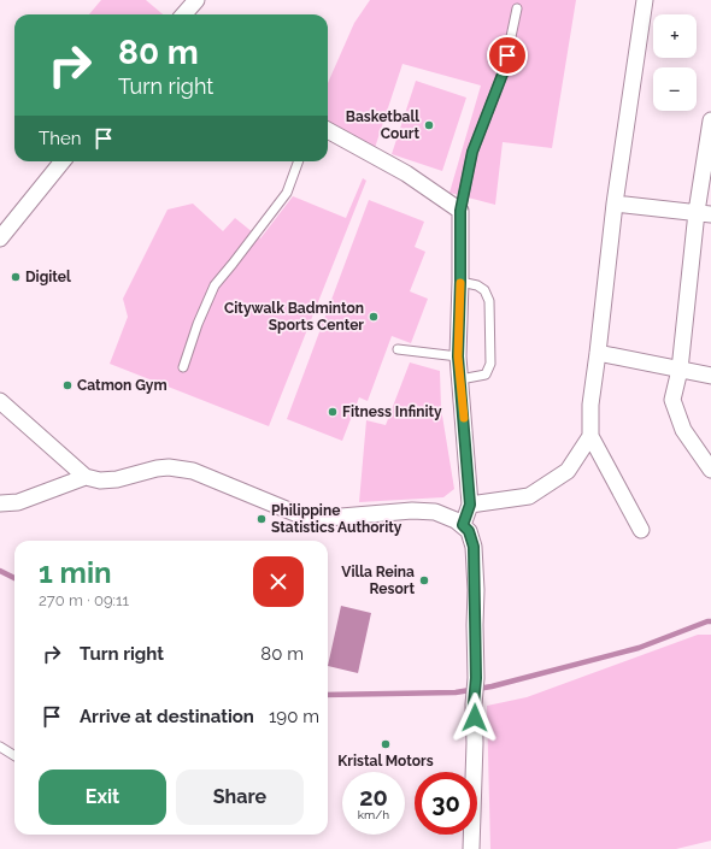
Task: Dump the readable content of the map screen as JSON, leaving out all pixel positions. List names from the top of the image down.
{
  "places": [
    "Basketball Court",
    "Digitel",
    "Citywalk Badminton Sports Center",
    "Catmon Gym",
    "Fitness Infinity",
    "Philippine Statistics Authority",
    "Villa Reina Resort",
    "Kristal Motors"
  ],
  "page": {
    "map_buttons": ["+", "−"],
    "turn": ["80 m", "Turn right"],
    "then": "Then",
    "heading": ["1 min", "270 m · 09:11"],
    "list": [
      {
        "name": "Turn right",
        "value": "80 m"
      },
      {
        "name": "Arrive at destination",
        "value": "190 m"
      }
    ],
    "buttons": ["Exit", "Share"],
    "speed": "20 km/h",
    "limit": "30"
  }
}
